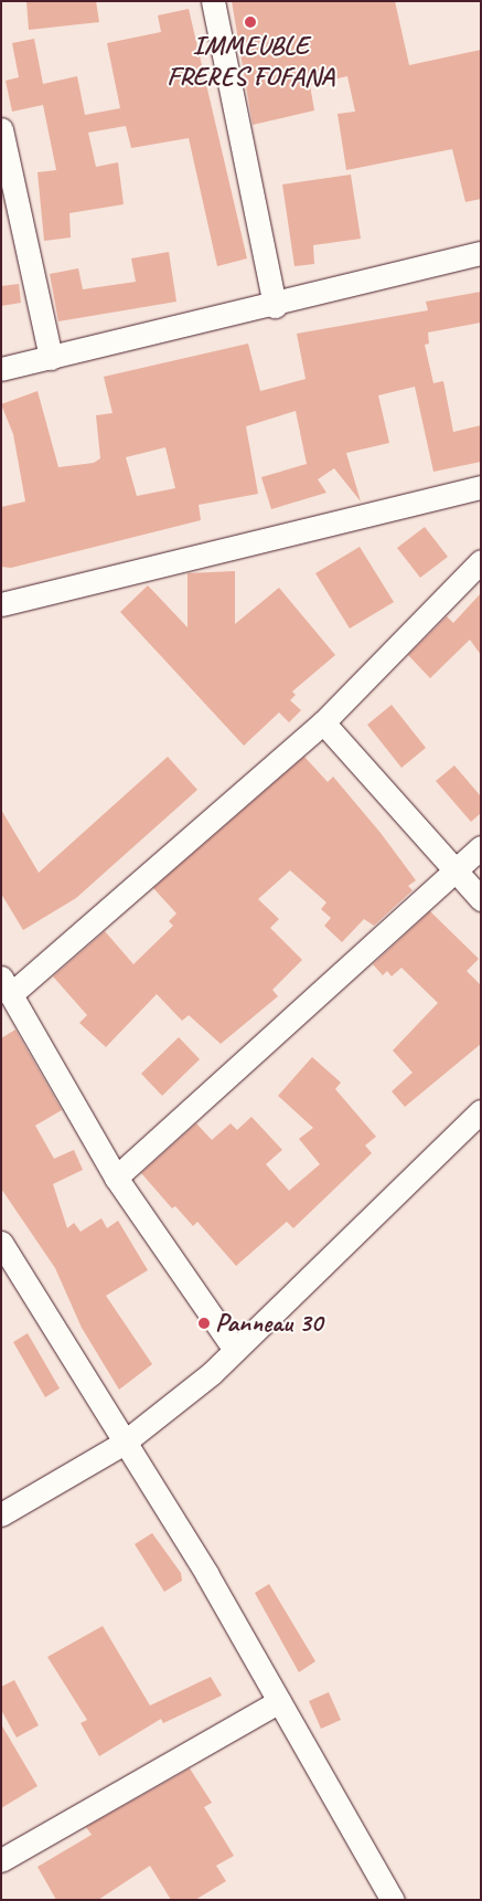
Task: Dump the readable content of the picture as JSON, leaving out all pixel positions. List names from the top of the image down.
{
  "places": ["IMMEUBLE FRERES FOFANA", "Panneau 30"]
}
